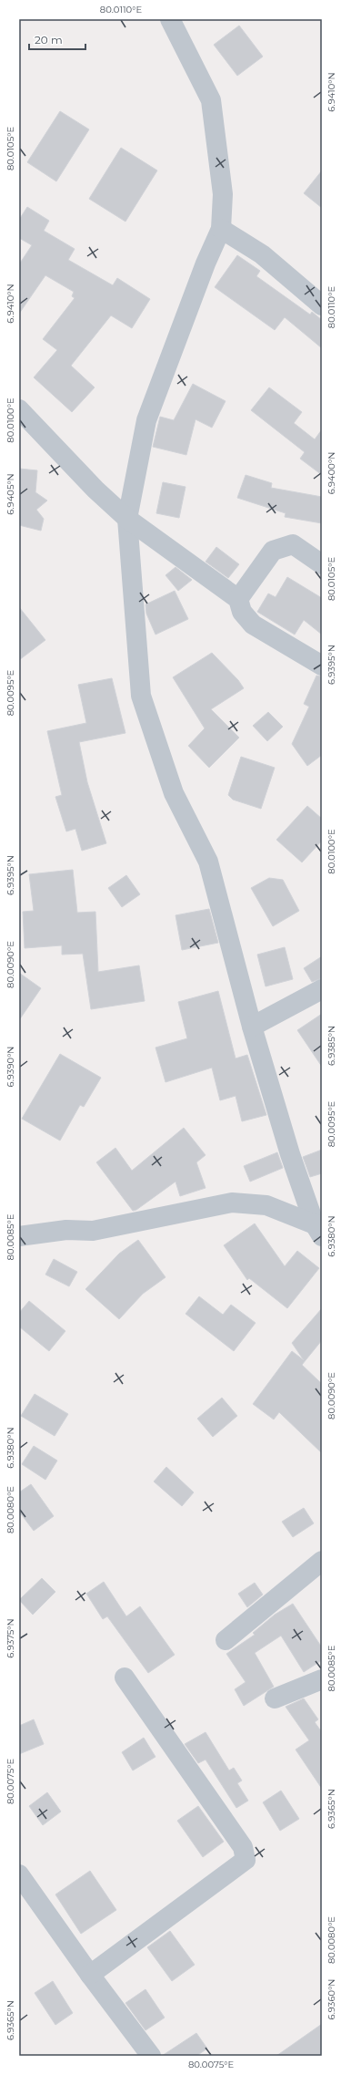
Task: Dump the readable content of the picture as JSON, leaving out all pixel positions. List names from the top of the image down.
{
  "scale_bar": "20 m",
  "coordinates": [
    "80.0110°E",
    "6.9410°N",
    "80.0105°E",
    "80.0100°E",
    "6.9400°N",
    "6.9405°N",
    "6.9395°N",
    "80.0095°E",
    "80.0090°E",
    "6.9385°N",
    "6.9390°N",
    "6.9380°N",
    "80.0085°E",
    "80.0080°E",
    "6.9375°N",
    "80.0075°E",
    "6.9365°N",
    "6.9360°N"
  ]
}
